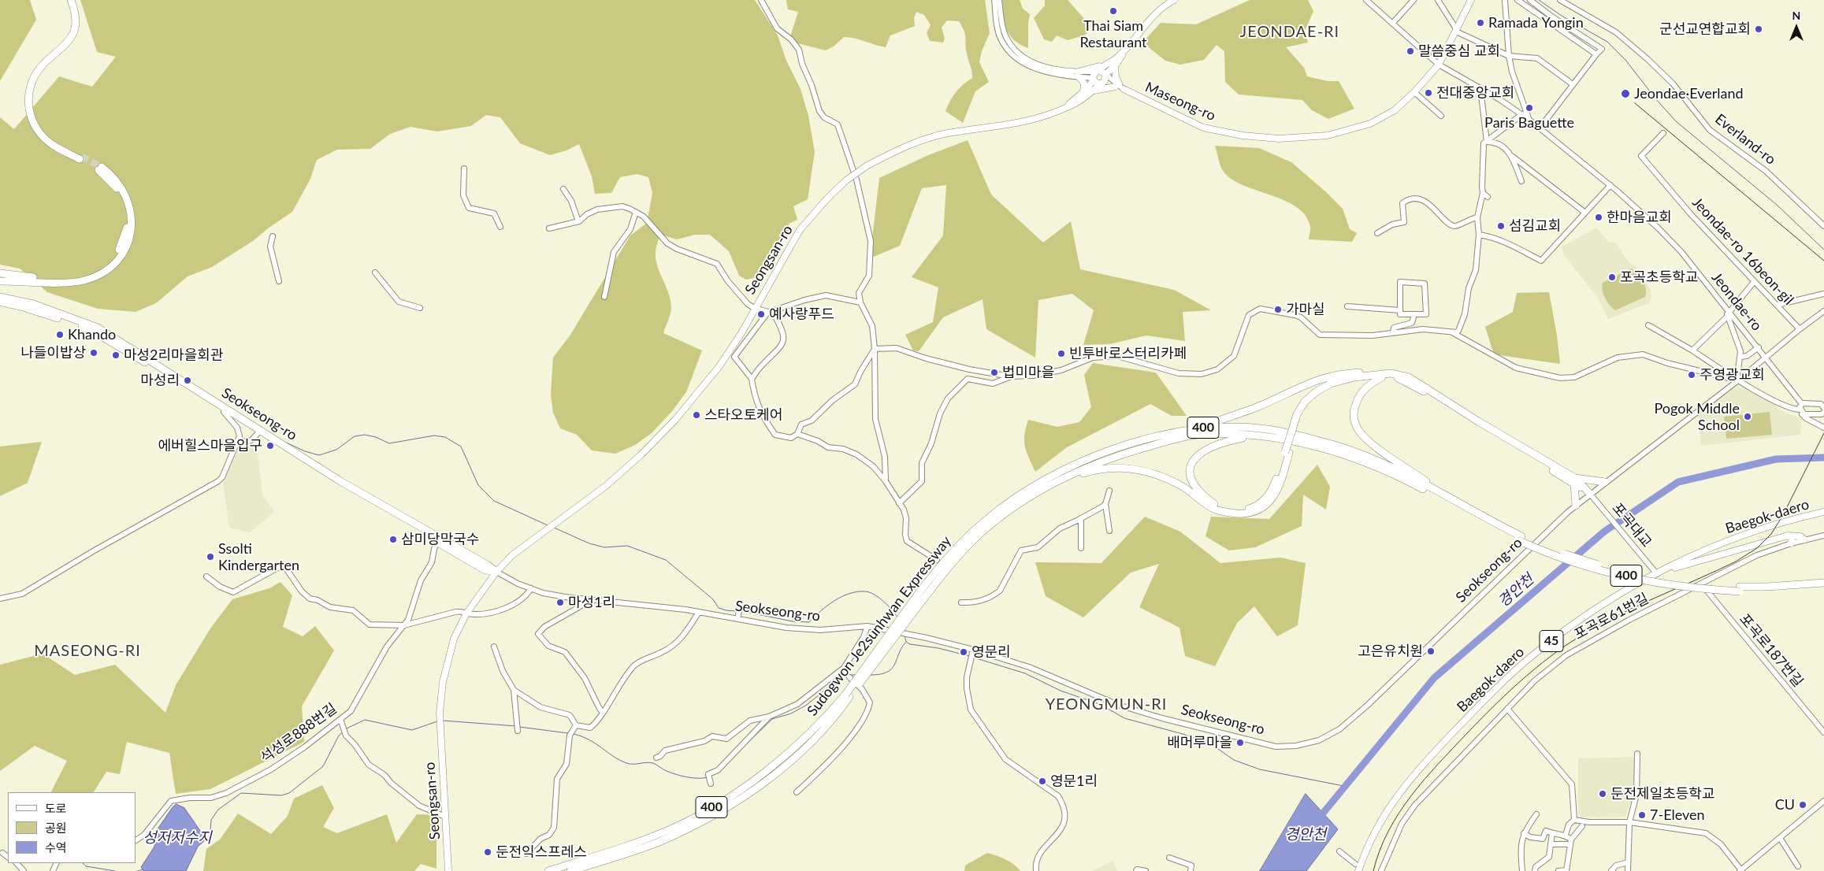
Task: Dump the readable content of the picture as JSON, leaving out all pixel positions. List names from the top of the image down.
{
  "streets": {
    "highway": ["Seokseong-ro", "400", "Sudogwon Je2sunhwan Expressway"],
    "main road": [
      "Maseong-ro",
      "Seongsan-ro",
      "Baegok-daero",
      "45"
    ],
    "street": [
      "Everland-ro",
      "Jeondae-ro 16beon-gil",
      "Jeondae-ro",
      "포곡대교",
      "포곡로61번길",
      "포곡로187번길",
      "석성로888번길"
    ]
  },
  "crossings": [
    ["Maseong-ro", "Jeondae-ro"],
    ["Seongsan-ro", "Seokseong-ro"],
    ["Jeondae-ro", "Seokseong-ro"],
    ["Seokseong-ro", "포곡대교"],
    ["Seokseong-ro", "석성로888번길"],
    ["Baegok-daero", "포곡대교"],
    ["포곡로61번길", "포곡로187번길"]
  ],
  "districts": ["JEONDAE-RI", "MASEONG-RI", "YEONGMUN-RI"],
  "water": ["경안천", "성저저수지"],
  "places": [
    "Thai Siam Restaurant",
    "Ramada Yongin",
    "군선교연합교회",
    "말씀중심 교회",
    "전대중앙교회",
    "Jeondae·Everland",
    "Paris Baguette",
    "한마음교회",
    "섬김교회",
    "포곡초등학교",
    "가마실",
    "예사랑푸드",
    "Khando",
    "나들이밥상",
    "빈투바로스터리카페",
    "마성2리마을회관",
    "법미마을",
    "주영광교회",
    "마성리",
    "스타오토케어",
    "Pogok Middle School",
    "에버힐스마을입구",
    "삼미당막국수",
    "Ssolti Kindergarten",
    "마성1리",
    "고은유치원",
    "영문리",
    "배머루마을",
    "영문1리",
    "둔전제일초등학교",
    "CU",
    "7-Eleven",
    "둔전익스프레스"
  ],
  "legend": ["도로", "공원", "수역"],
  "north": "top"
}
